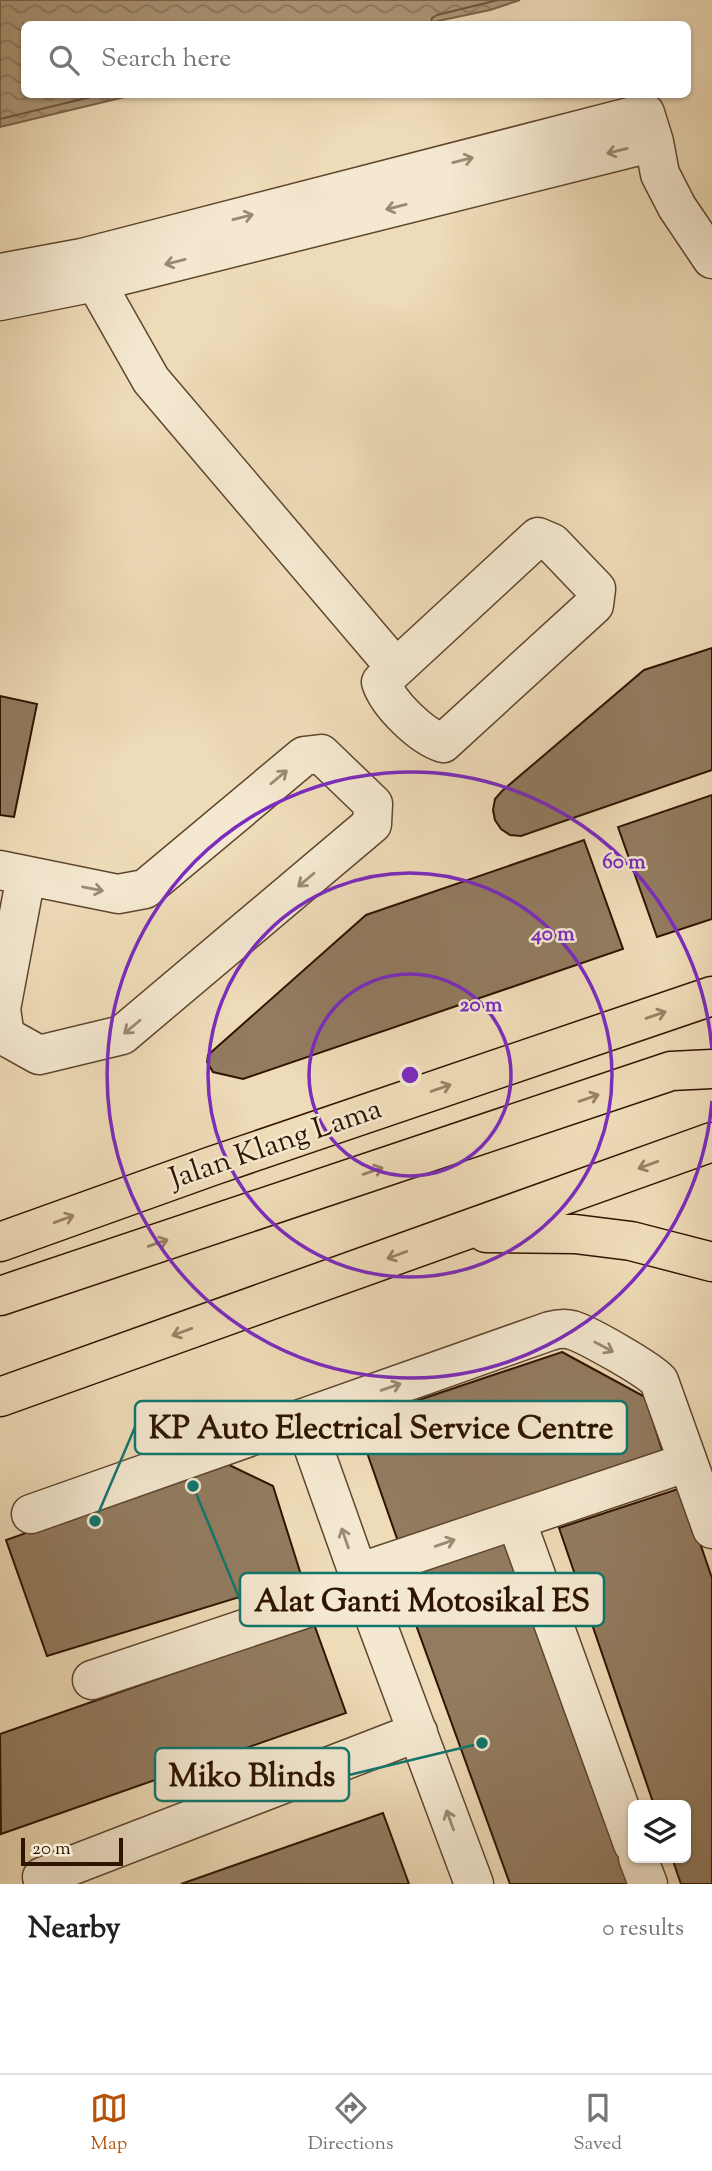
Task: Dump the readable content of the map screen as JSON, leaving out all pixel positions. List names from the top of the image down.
{
  "streets": {
    "main road": ["Jalan Klang Lama"]
  },
  "places": ["Alat Ganti Motosikal ES", "KP Auto Electrical Service Centre", "Miko Blinds"],
  "scale_bar": "20 m",
  "page": {
    "search": "Search here",
    "scale": "20 m",
    "heading": ["Nearby", "0 results"],
    "nav": ["Map", "Directions", "Saved"]
  },
  "rings": ["60 m", "40 m", "20 m"]
}
